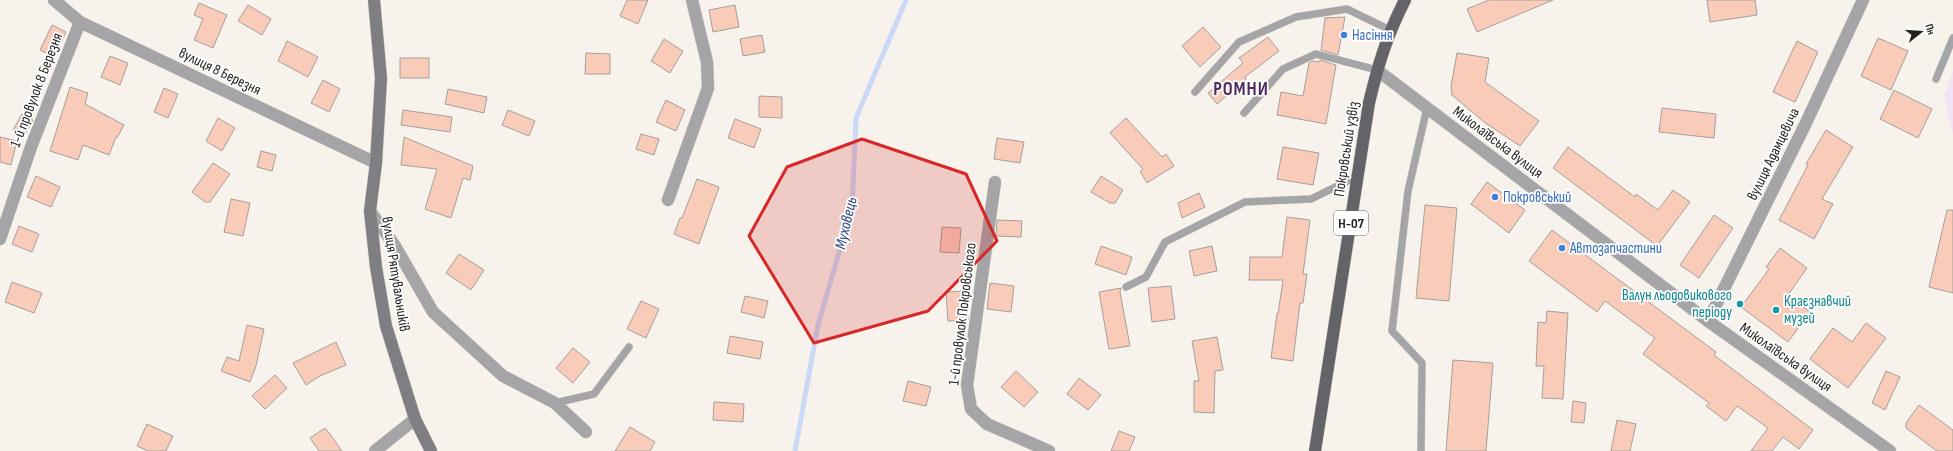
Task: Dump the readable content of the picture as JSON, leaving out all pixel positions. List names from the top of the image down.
{
  "streets": {
    "main road": ["Покровський узвіз", "Н-07", "вулиця Рятувальників"],
    "street": [
      "вулиця 8 Березня",
      "1-й провулок 8 Березня",
      "Миколаївська вулиця",
      "вулиця Адамцевича",
      "1-й провулок Покровського"
    ]
  },
  "crossings": [
    ["вулиця 8 Березня", "1-й провулок 8 Березня"],
    ["вулиця 8 Березня", "вулиця Рятувальників"],
    ["Миколаївська вулиця", "Покровський узвіз"],
    ["Миколаївська вулиця", "вулиця Адамцевича"]
  ],
  "districts": ["РОМНИ"],
  "water": ["Муховець"],
  "places": [
    "Насіння",
    "Покровський",
    "Автозапчастини",
    "Валун льодовикового періоду",
    "Краєзнавчий музей"
  ],
  "north": "right"
}
